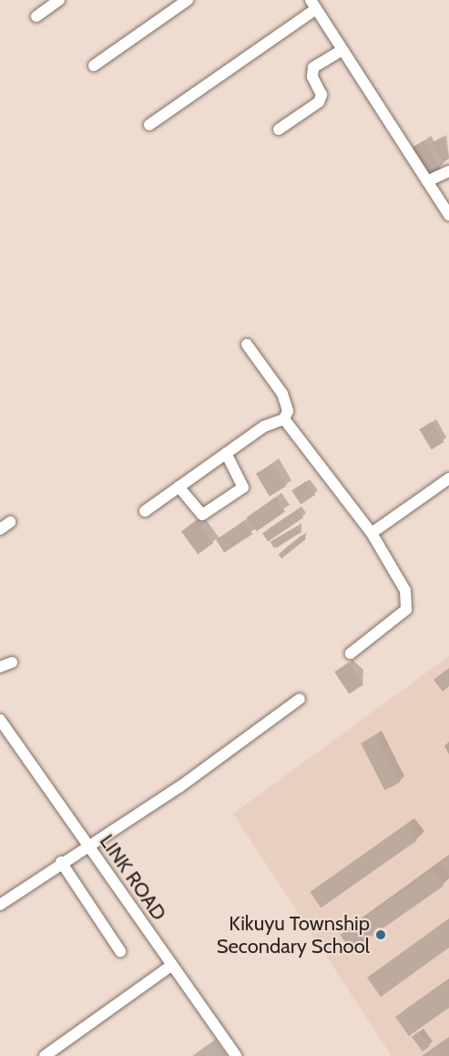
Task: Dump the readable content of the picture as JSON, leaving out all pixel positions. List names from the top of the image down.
{
  "streets": {
    "street": ["LINK ROAD"]
  },
  "places": ["Kikuyu Township Secondary School"]
}
